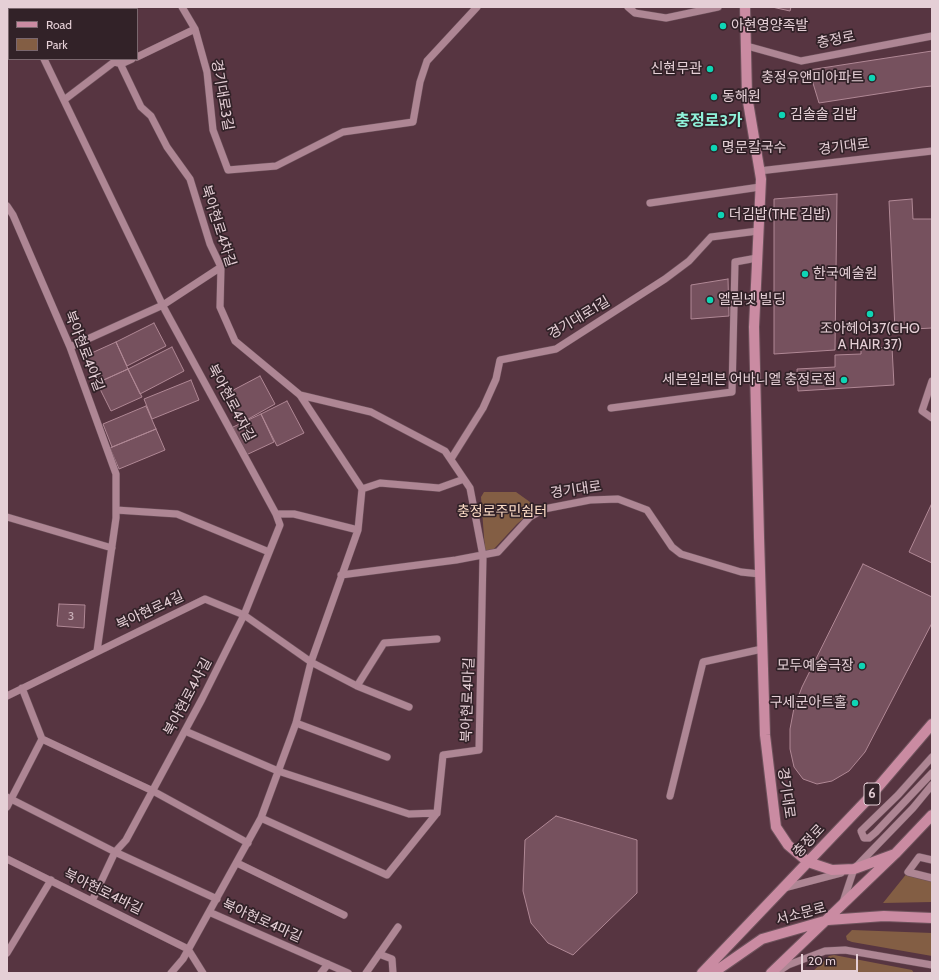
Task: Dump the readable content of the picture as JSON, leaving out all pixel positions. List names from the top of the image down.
{
  "streets": {
    "main road": [
      "충정로",
      "경기대로",
      "6",
      "서소문로"
    ],
    "street": [
      "경기대로3길",
      "북아현로4차길",
      "경기대로1길",
      "북아현로4아길",
      "북아현로4자길",
      "북아현로4길",
      "북아현로4사길",
      "북아현로4마길",
      "북아현로4바길"
    ]
  },
  "crossings": [
    ["충정로", "경기대로"],
    ["경기대로", "경기대로1길"],
    ["경기대로", "북아현로4마길"],
    ["북아현로4차길", "북아현로4마길"],
    ["경기대로1길", "북아현로4마길"],
    ["북아현로4아길", "북아현로4길"],
    ["북아현로4길", "북아현로4사길"],
    ["북아현로4사길", "북아현로4마길"],
    ["북아현로4사길", "북아현로4바길"],
    ["북아현로4마길", "북아현로4바길"]
  ],
  "districts": ["충정로3가"],
  "parks": ["충정로주민쉼터"],
  "places": [
    "아현영양족발",
    "신현무관",
    "충정유앤미아파트",
    "동해원",
    "김솔솔 김밥",
    "명문칼국수",
    "더김밥(THE 김밥)",
    "한국예술원",
    "엘림넷 빌딩",
    "조아헤어37(CHO A HAIR 37)",
    "세븐일레븐 어바니엘 충정로점",
    "모두예술극장",
    "구세군아트홀"
  ],
  "house_numbers": ["3"],
  "legend": ["Road", "Park"],
  "scale_bar": "20 m"
}
